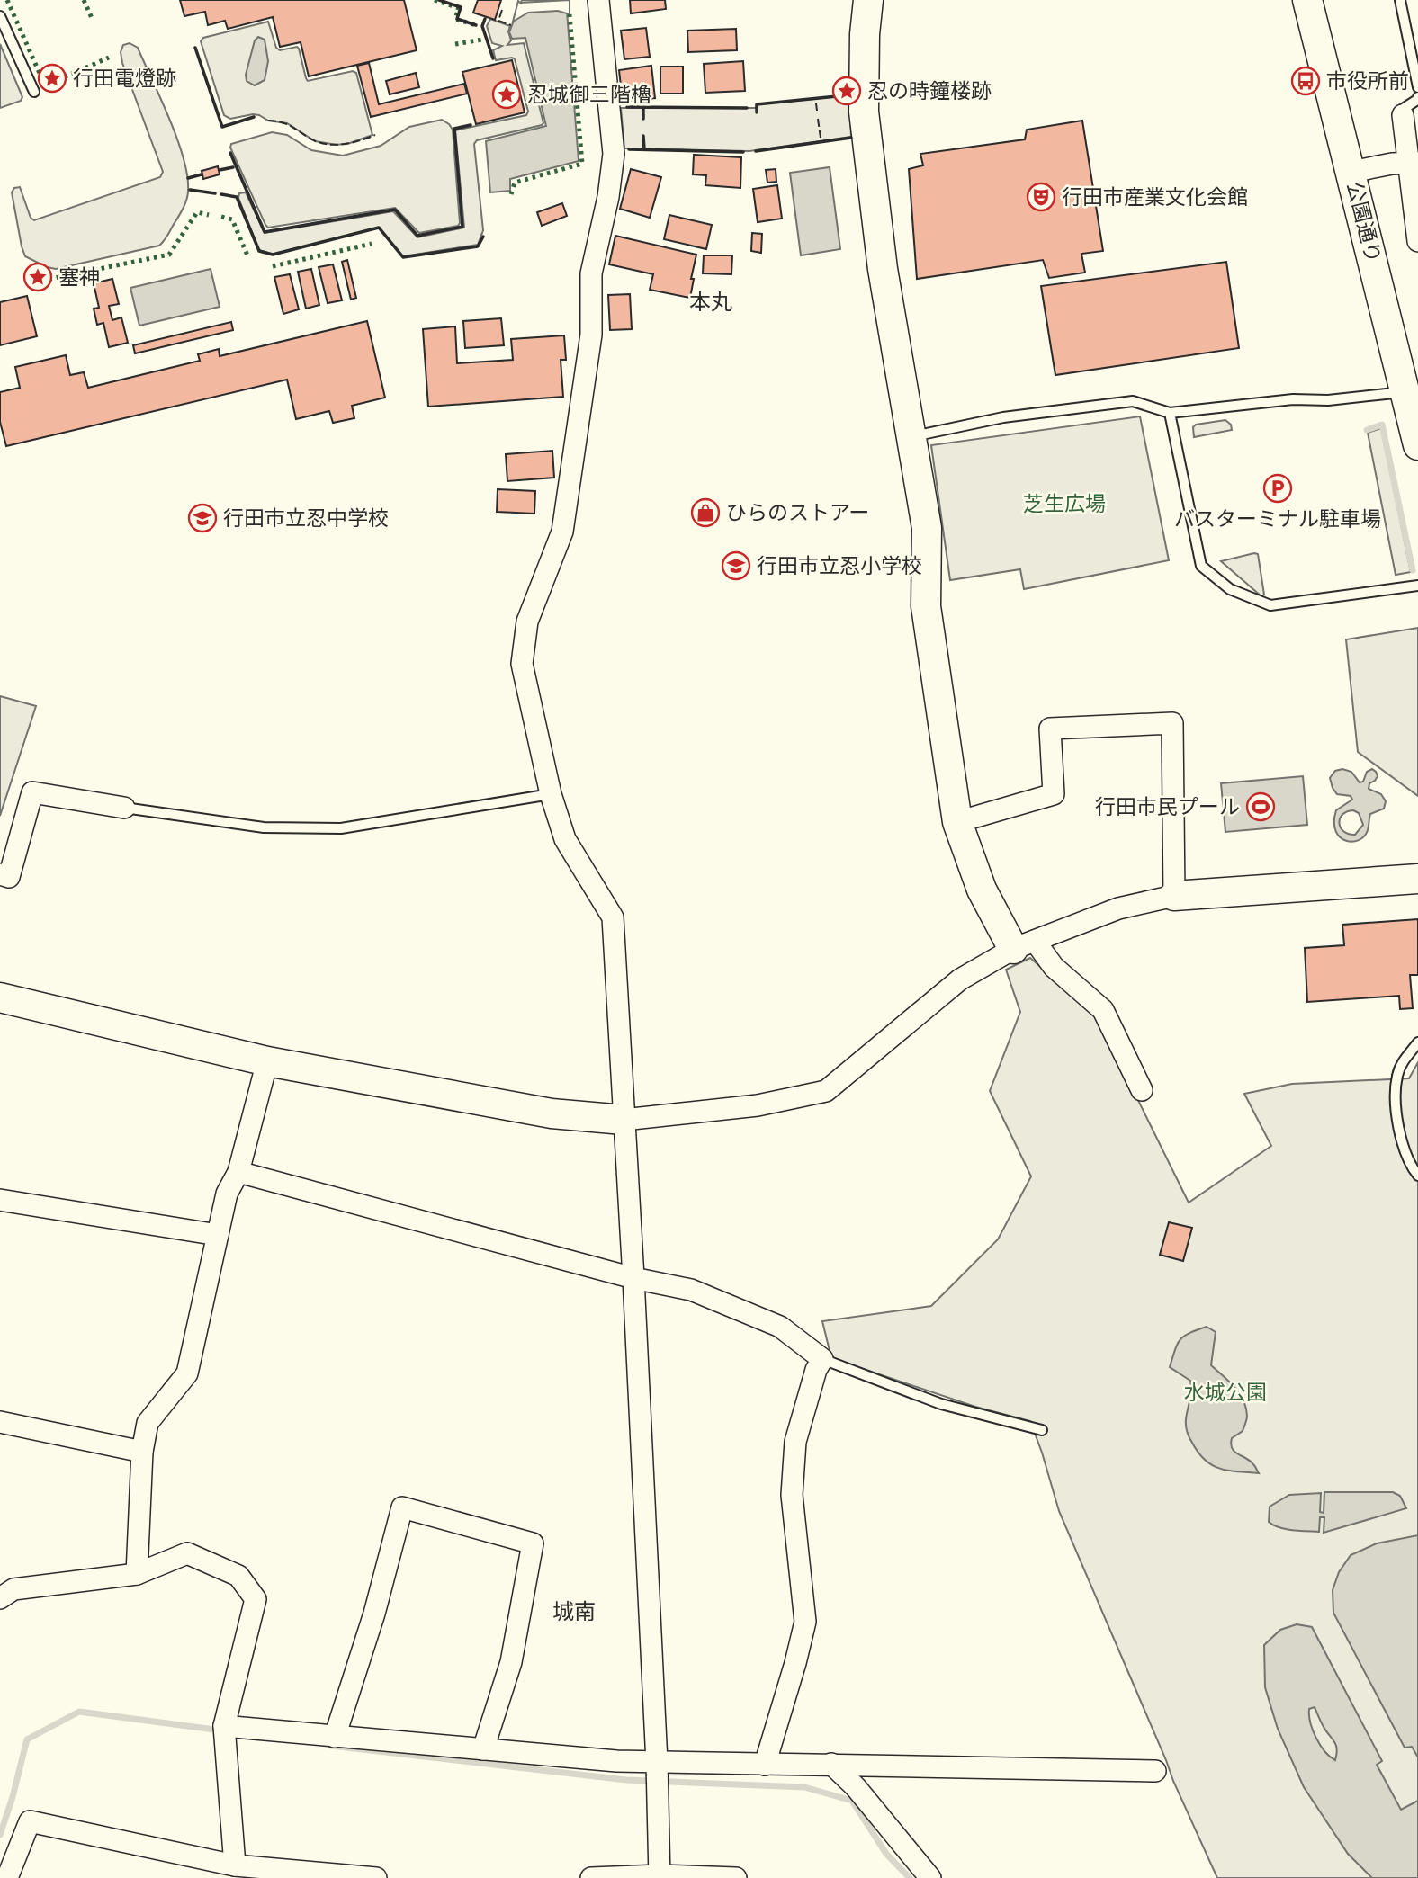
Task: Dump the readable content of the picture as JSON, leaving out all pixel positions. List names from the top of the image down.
{
  "streets": {
    "street": ["公園通り"]
  },
  "districts": ["本丸", "城南"],
  "parks": ["芝生広場", "水城公園"],
  "places": {
    "place": [
      "行田電燈跡",
      "忍の時鐘楼跡",
      "忍城御三階櫓",
      "塞神"
    ],
    "bus stop": ["市役所前"],
    "theatre": ["行田市産業文化会館"],
    "parking": ["バスターミナル駐車場"],
    "shop": ["ひらのストアー"],
    "school or university": ["行田市立忍中学校", "行田市立忍小学校"],
    "sports": ["行田市民プール"]
  }
}
